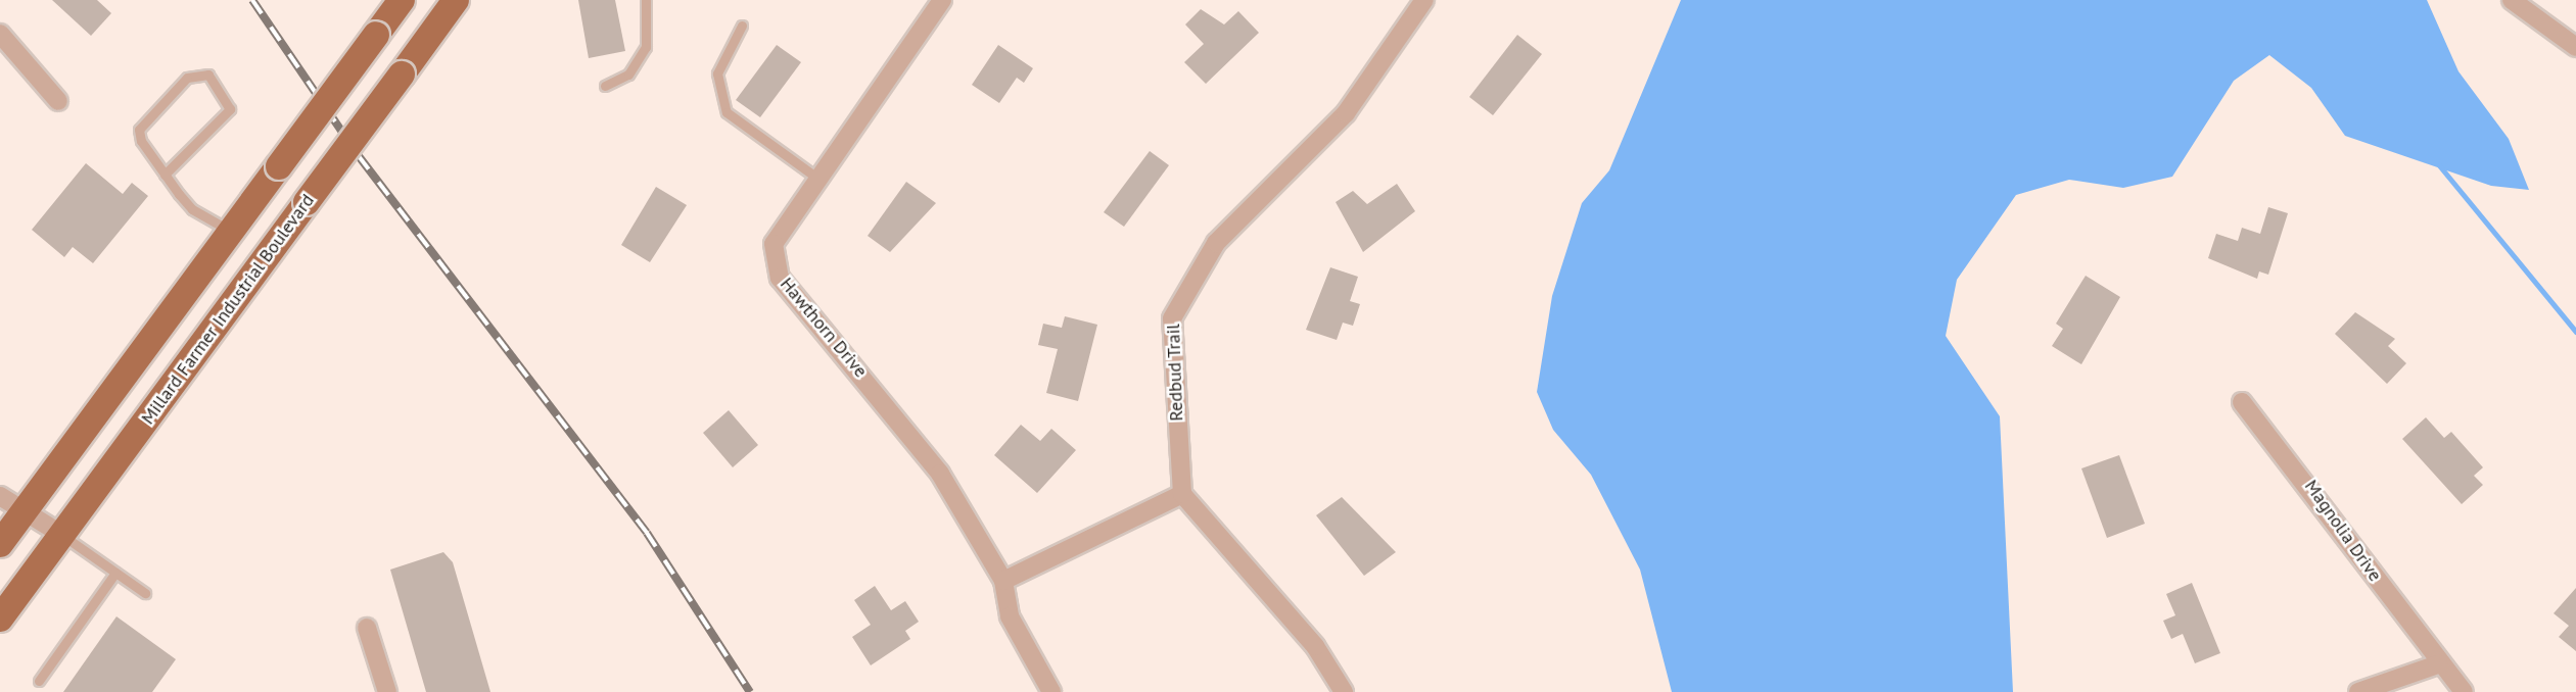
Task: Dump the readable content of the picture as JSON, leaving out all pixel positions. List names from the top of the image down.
{
  "streets": {
    "main road": ["Millard Farmer Industrial Boulevard"],
    "street": ["Hawthorn Drive", "Redbud Trail", "Magnolia Drive"]
  }
}
